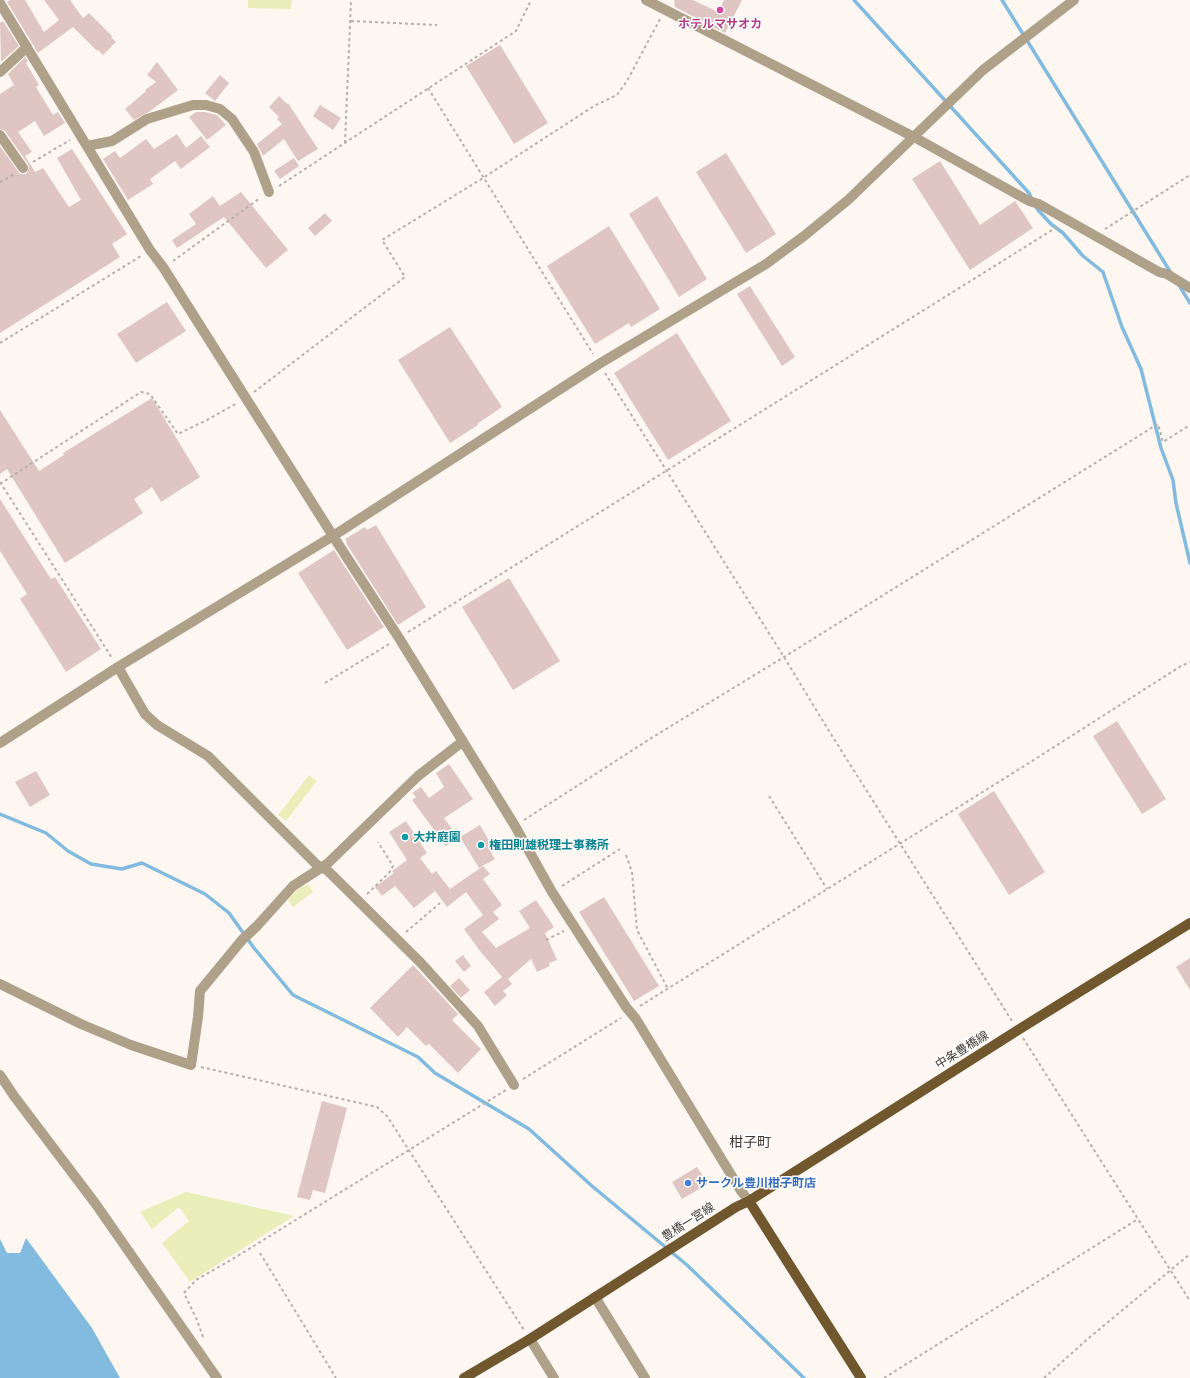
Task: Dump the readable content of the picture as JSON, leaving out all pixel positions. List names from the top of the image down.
{
  "streets": {
    "main road": ["中条豊橋線", "豊橋一宮線"]
  },
  "crossings": [
    ["中条豊橋線", "豊橋一宮線"]
  ],
  "districts": ["柑子町"],
  "places": [
    "ホテルマサオカ",
    "大井庭園",
    "権田則雄税理士事務所",
    "サークル豊川柑子町店"
  ]
}
